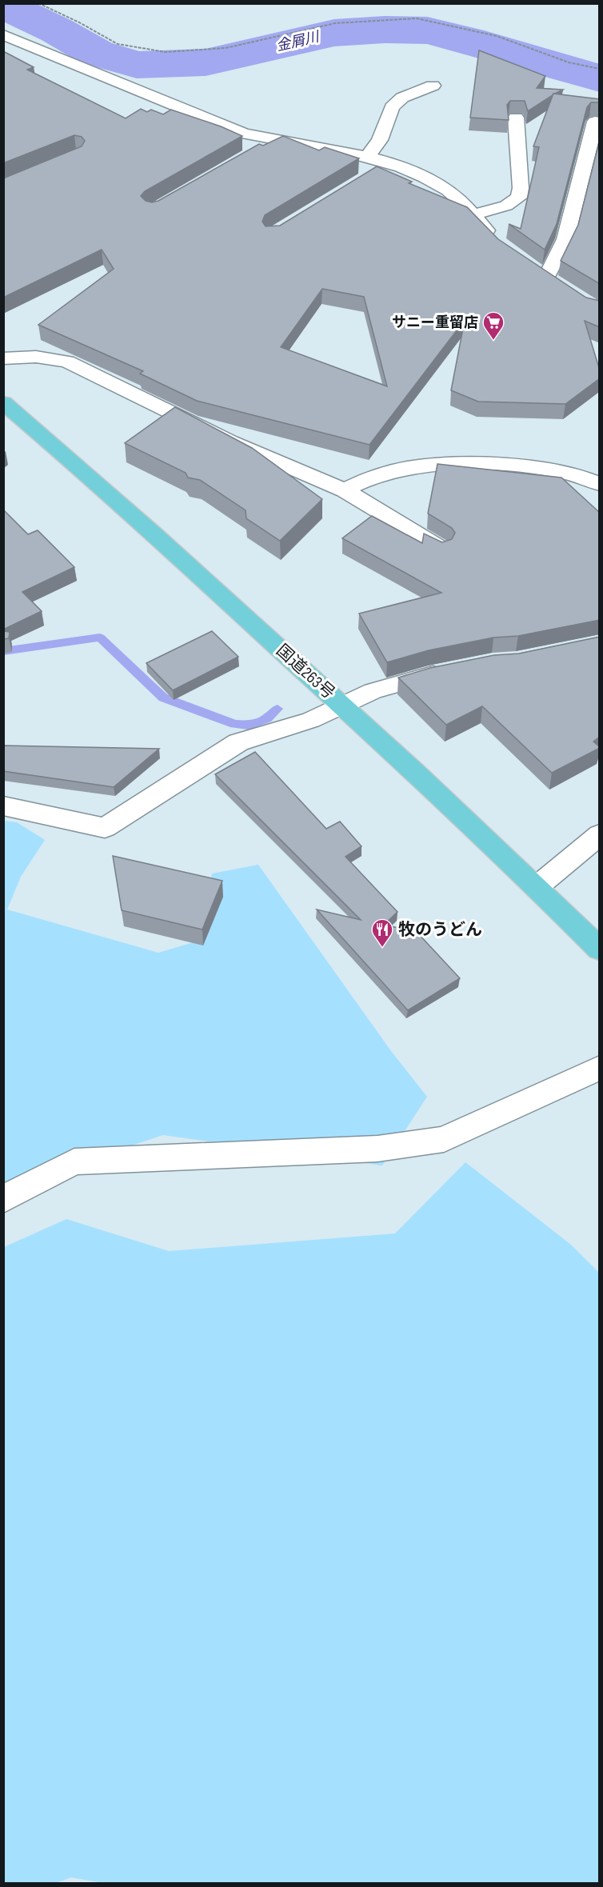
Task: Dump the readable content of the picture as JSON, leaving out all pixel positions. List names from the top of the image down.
{
  "streets": {
    "highway": ["国道263号"]
  },
  "water": ["金屑川"],
  "places": {
    "supermarket": ["サニー重留店"],
    "restaurant": ["牧のうどん"]
  }
}
